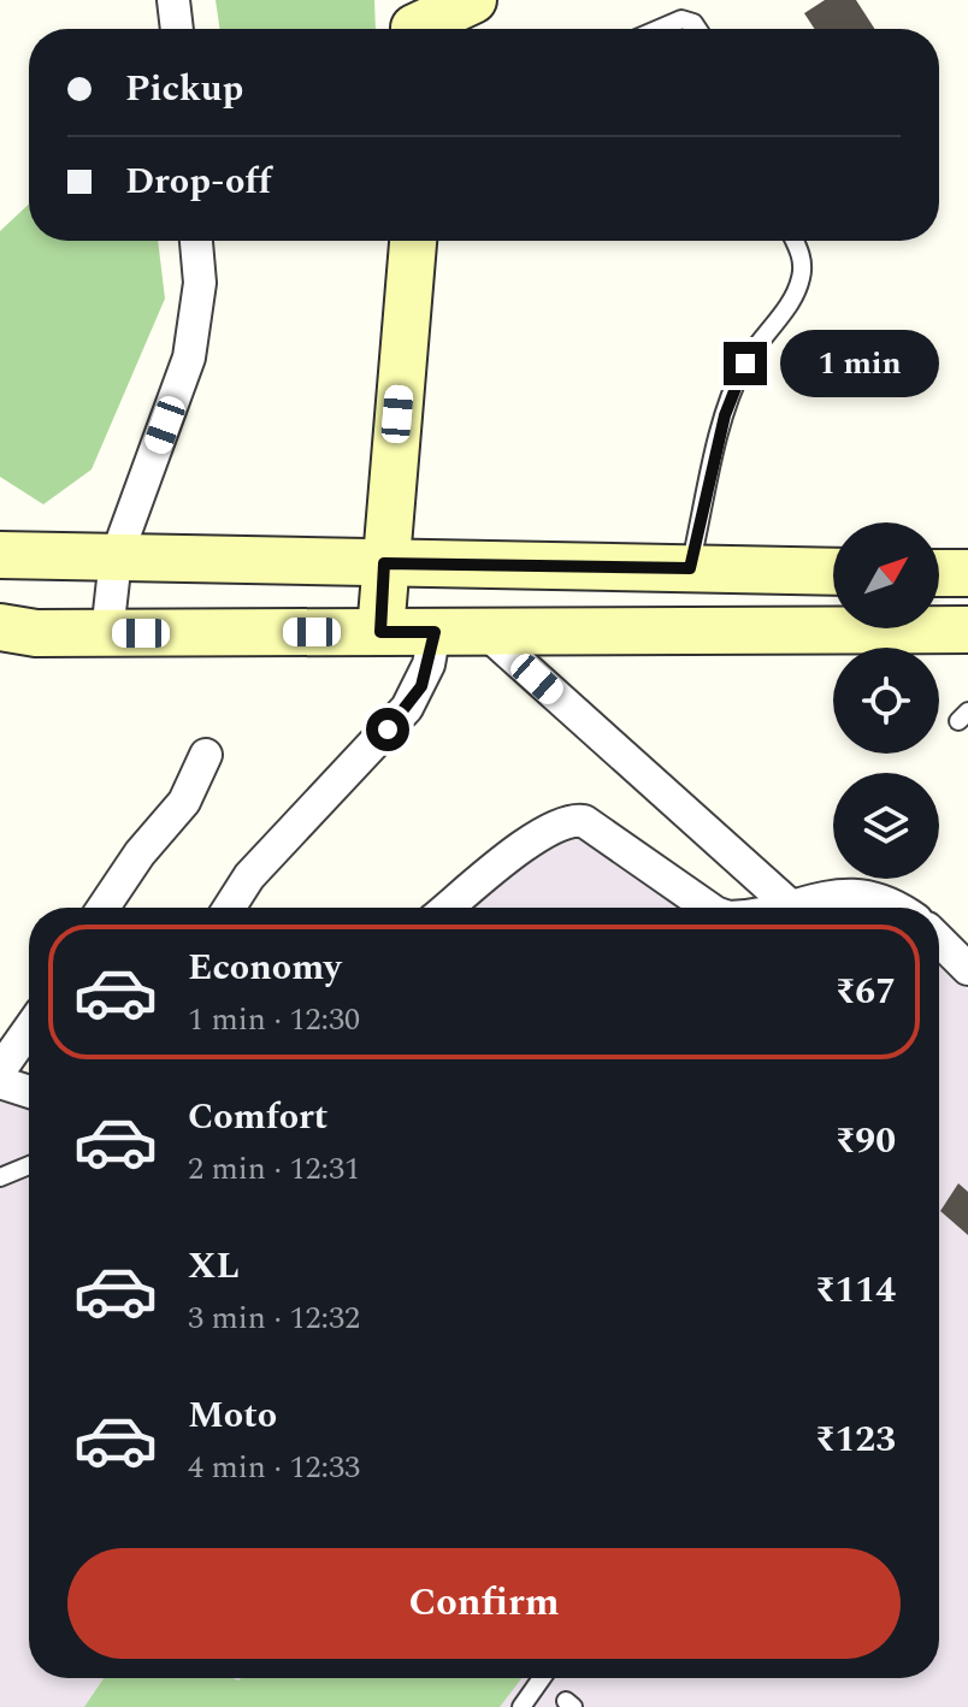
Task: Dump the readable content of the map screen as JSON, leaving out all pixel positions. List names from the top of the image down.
{
  "north": "top right",
  "page": {
    "banner": ["Pickup", "Drop-off"],
    "bubble": "1 min",
    "list": [
      {
        "name": "Economy",
        "note": "1 min · 12:30",
        "value": "₹67"
      },
      {
        "name": "Comfort",
        "note": "2 min · 12:31",
        "value": "₹90"
      },
      {
        "name": "XL",
        "note": "3 min · 12:32",
        "value": "₹114"
      },
      {
        "name": "Moto",
        "note": "4 min · 12:33",
        "value": "₹123"
      }
    ],
    "buttons": "Confirm"
  }
}
